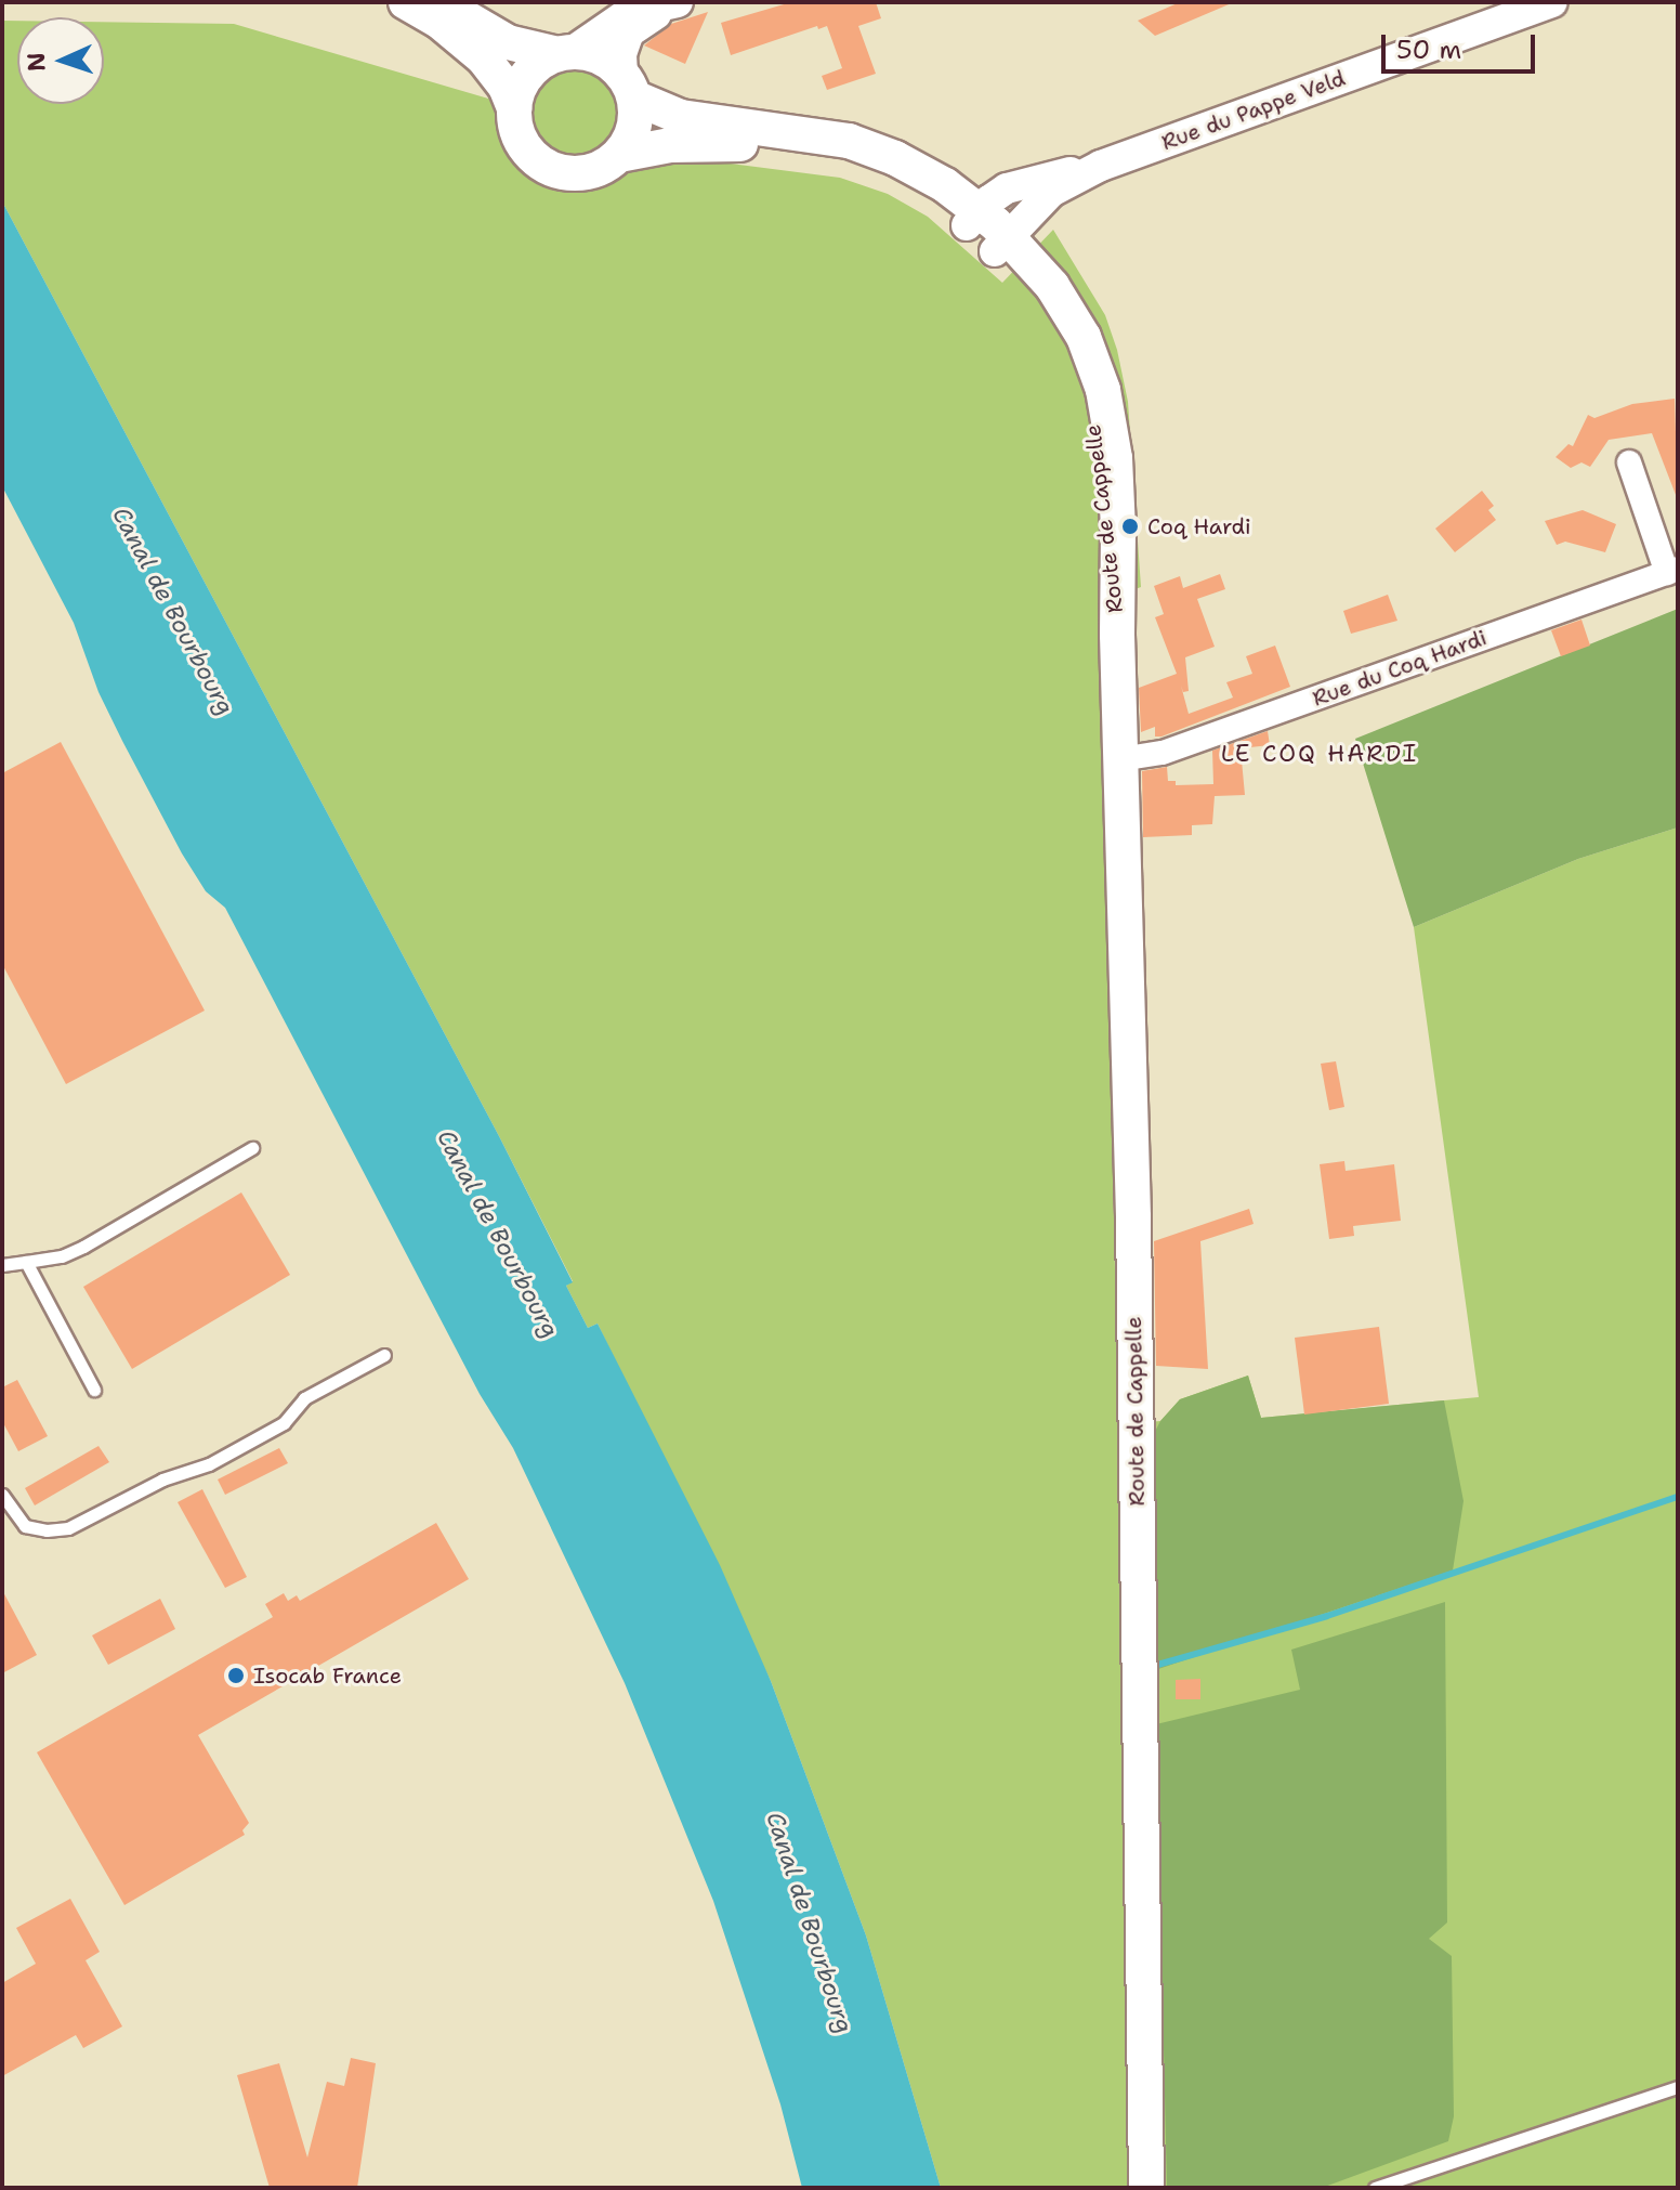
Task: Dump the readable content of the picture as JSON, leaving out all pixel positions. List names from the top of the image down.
{
  "streets": {
    "main road": ["Route de Cappelle"],
    "street": ["Rue du Pappe Veld", "Rue du Coq Hardi"]
  },
  "crossings": [
    ["Rue du Pappe Veld", "Route de Cappelle"],
    ["Route de Cappelle", "Rue du Coq Hardi"]
  ],
  "districts": ["LE COQ HARDI"],
  "water": ["Canal de Bourbourg"],
  "places": ["Coq Hardi", "Isocab France"],
  "scale_bar": "50 m",
  "north": "left"
}
